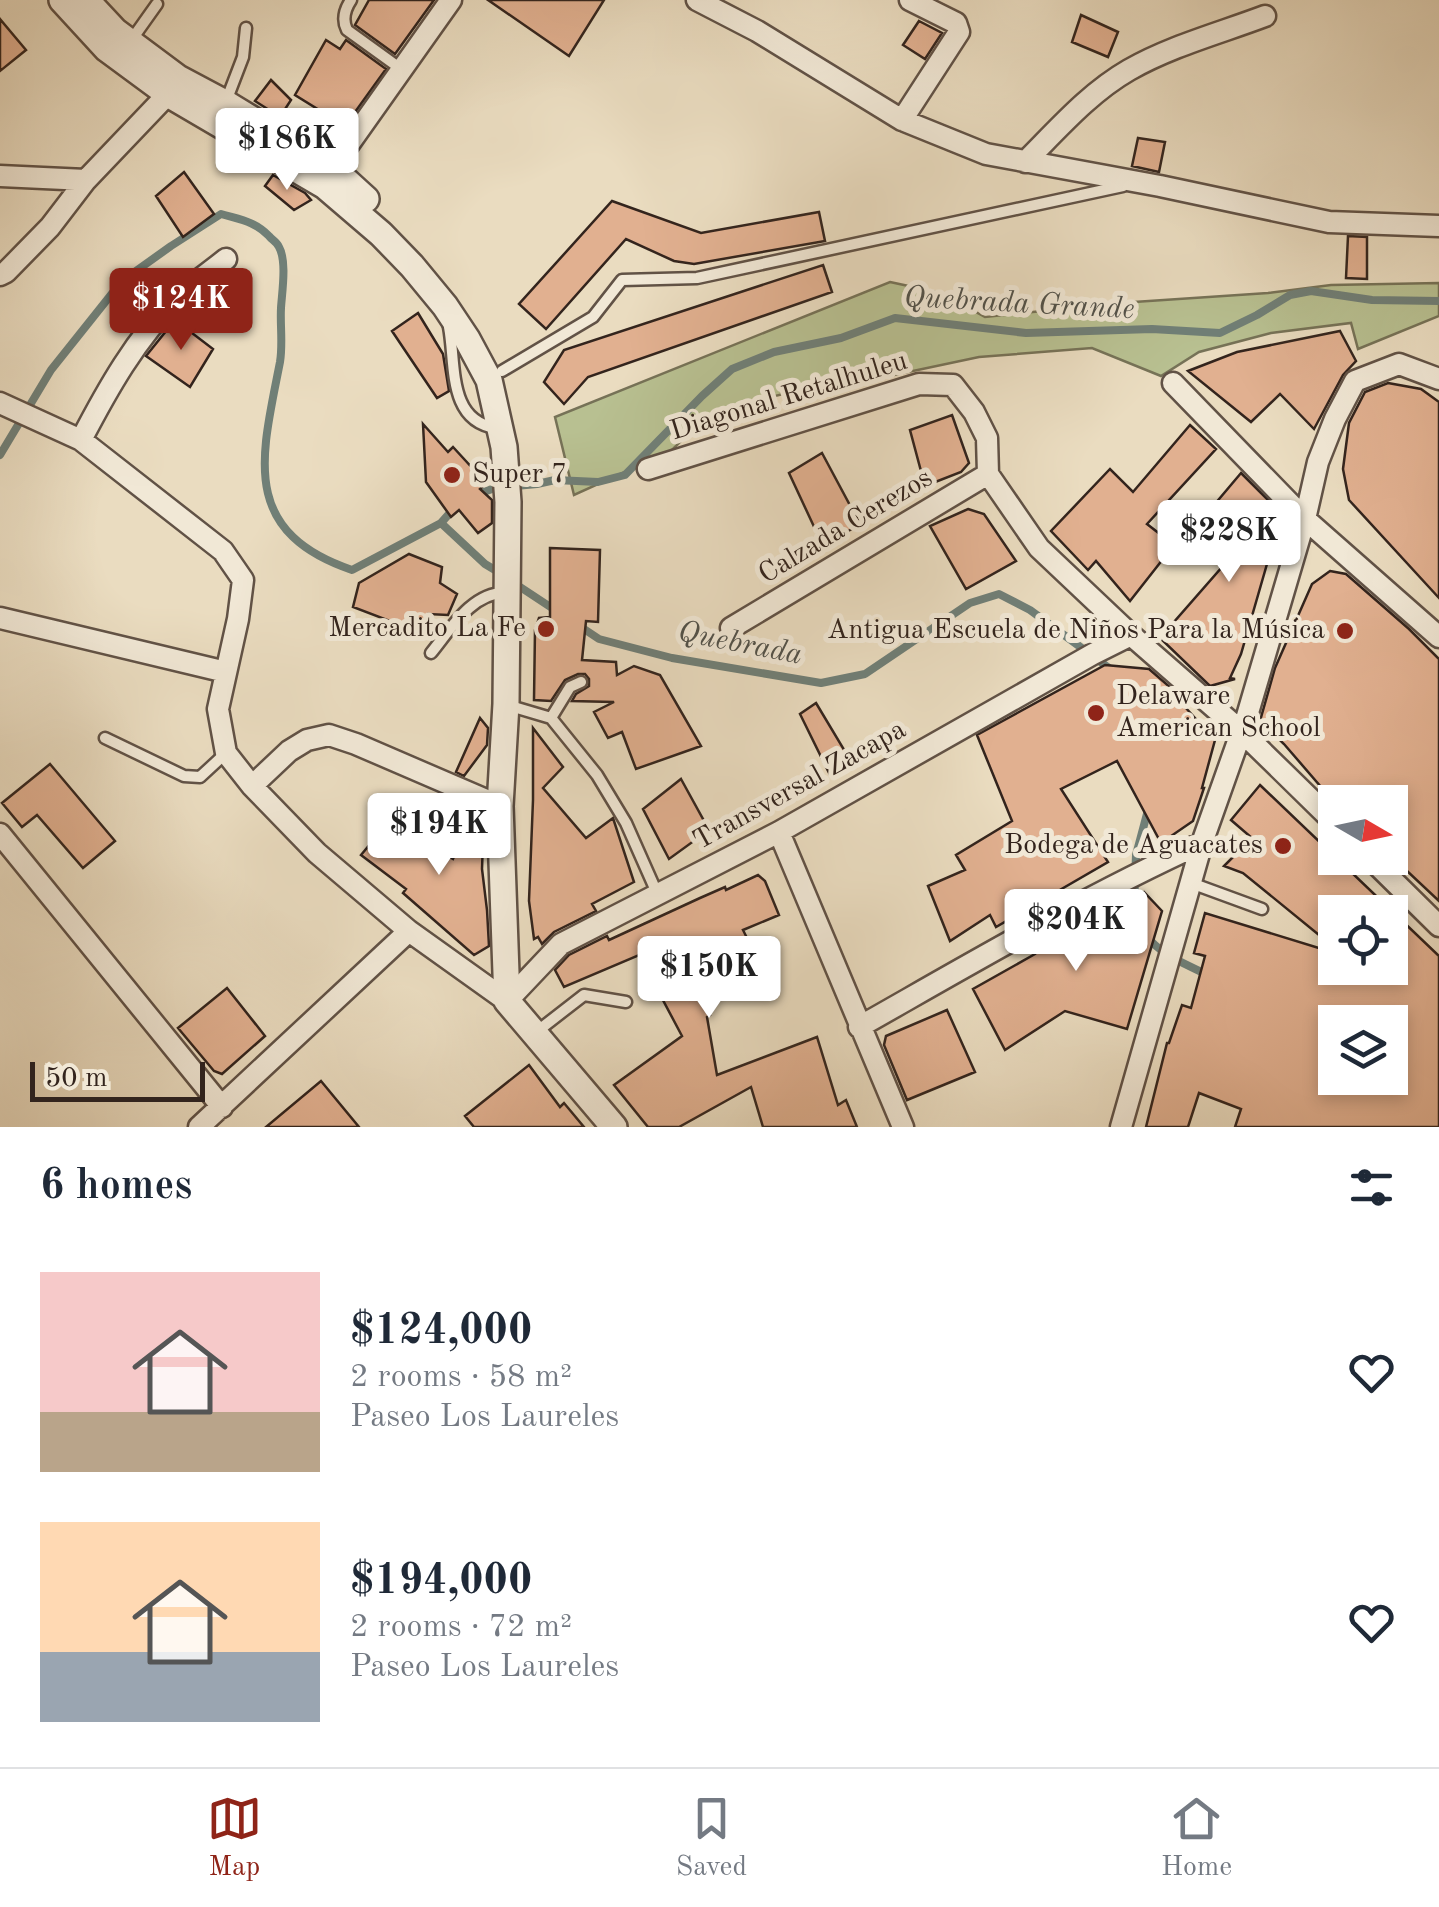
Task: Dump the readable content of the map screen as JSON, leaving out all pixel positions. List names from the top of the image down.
{
  "streets": {
    "street": ["Diagonal Retalhuleu", "Calzada Cerezos", "Transversal Zacapa"]
  },
  "crossings": [
    ["Diagonal Retalhuleu", "Calzada Cerezos"],
    ["Diagonal Retalhuleu", "Transversal Zacapa"]
  ],
  "water": ["Quebrada Grande", "Quebrada"],
  "places": [
    "Super 7",
    "Mercadito La Fe",
    "Antigua Escuela de Niños Para la Música",
    "Delaware American School",
    "Bodega de Aguacates"
  ],
  "scale_bar": "50 m",
  "north": "right",
  "page": {
    "price": [
      "$186K",
      "$124K",
      "$228K",
      "$194K",
      "$204K",
      "$150K"
    ],
    "scale": "50 m",
    "heading": "6 homes",
    "list": [
      {
        "name": "$124,000",
        "note": "2 rooms · 58 m² · Paseo Los Laureles"
      },
      {
        "name": "$194,000",
        "note": "2 rooms · 72 m² · Paseo Los Laureles"
      }
    ],
    "tabs": ["Map", "Saved", "Home"]
  }
}
